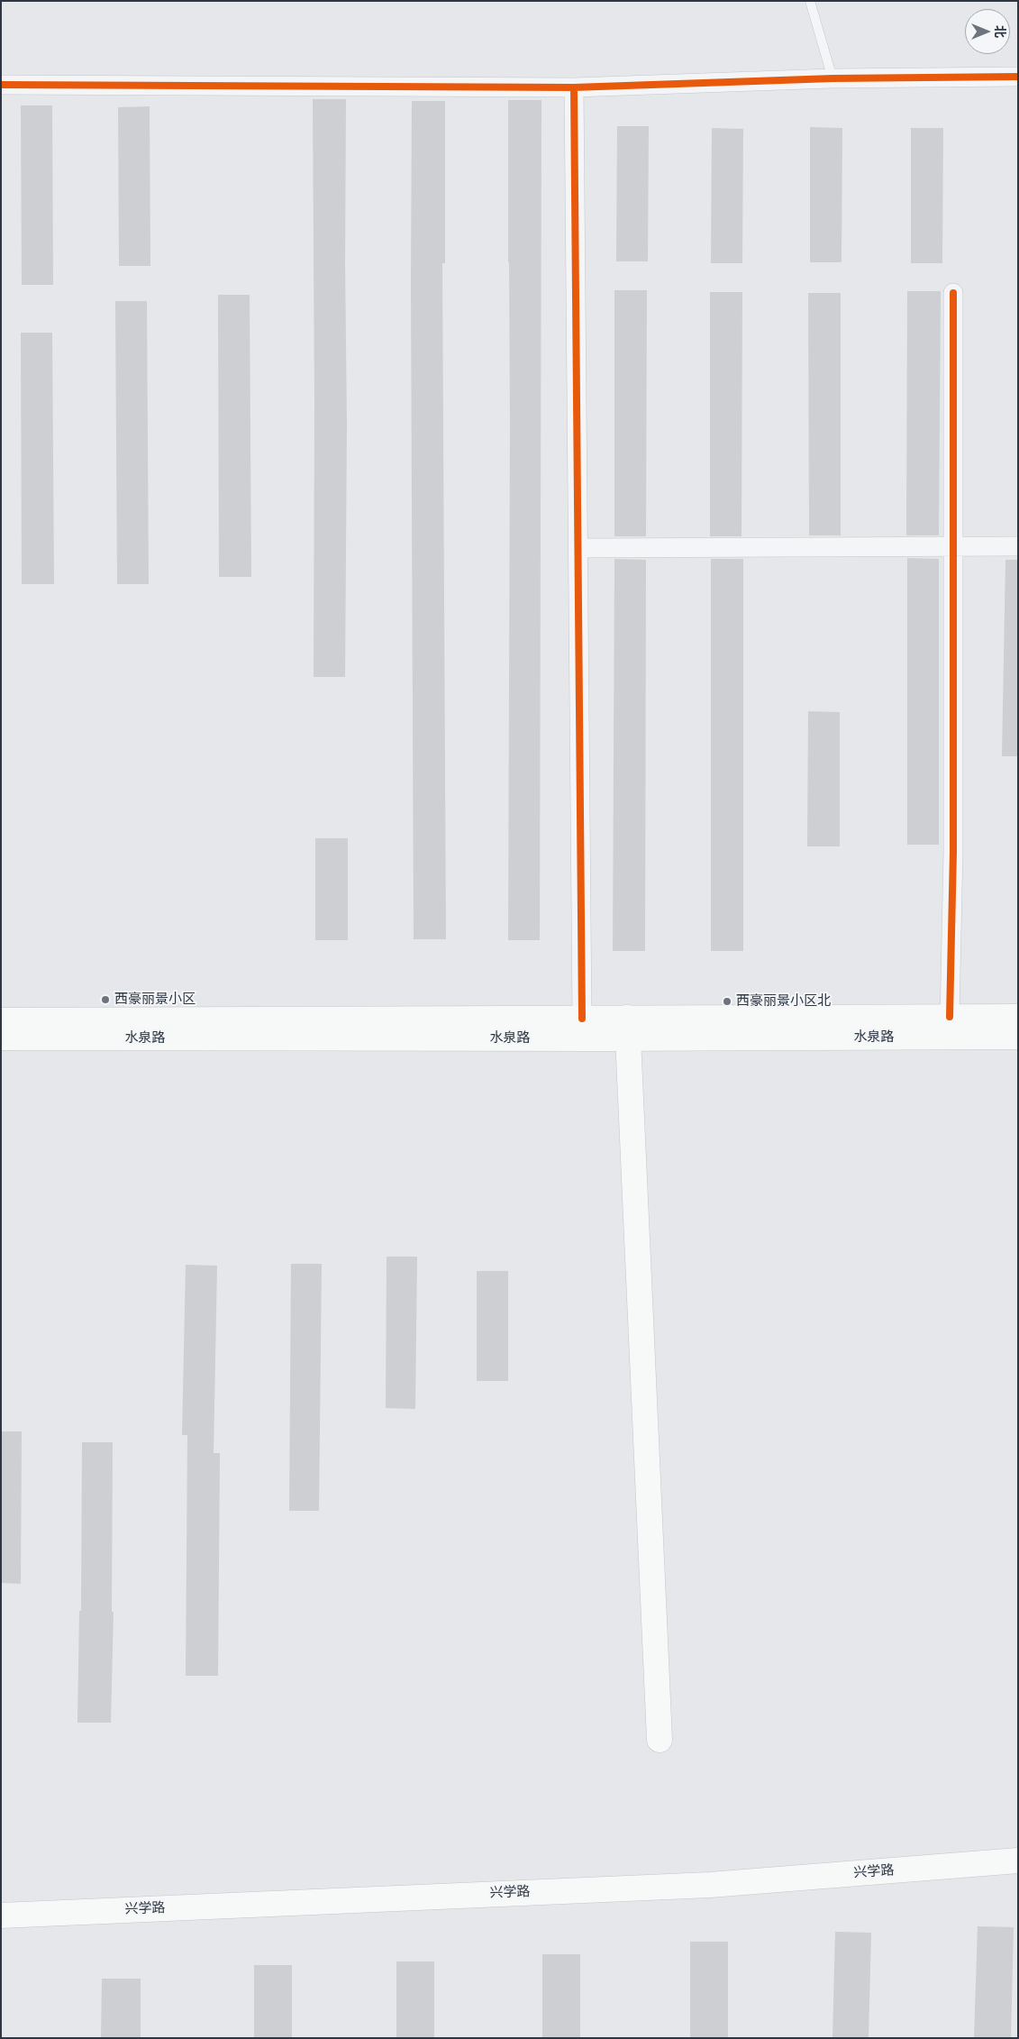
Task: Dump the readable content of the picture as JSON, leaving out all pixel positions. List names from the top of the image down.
{
  "streets": {
    "main road": ["水泉路", "兴学路"]
  },
  "places": ["西豪丽景小区", "西豪丽景小区北"],
  "north": "right"
}
